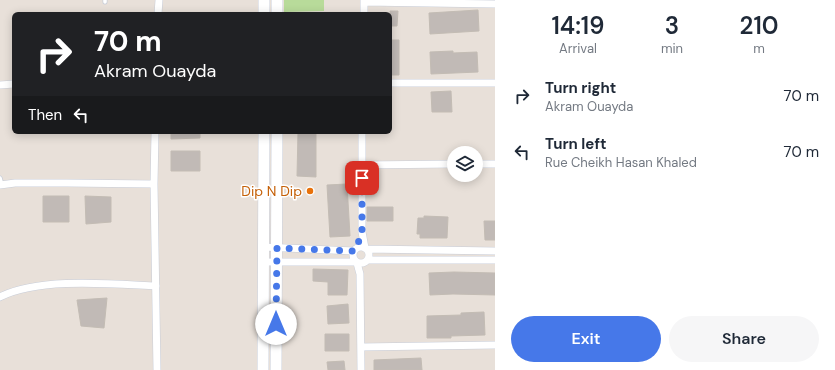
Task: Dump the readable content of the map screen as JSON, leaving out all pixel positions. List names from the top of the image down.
{
  "places": ["Dip N Dip"],
  "page": {
    "eta": [
      "14:19",
      "Arrival",
      "3",
      "min",
      "210",
      "m"
    ],
    "turn": ["70 m", "Akram Ouayda"],
    "list": [
      {
        "name": "Turn right",
        "note": "Akram Ouayda",
        "value": "70 m"
      },
      {
        "name": "Turn left",
        "note": "Rue Cheikh Hasan Khaled",
        "value": "70 m"
      }
    ],
    "then": "Then",
    "buttons": ["Exit", "Share"]
  }
}
